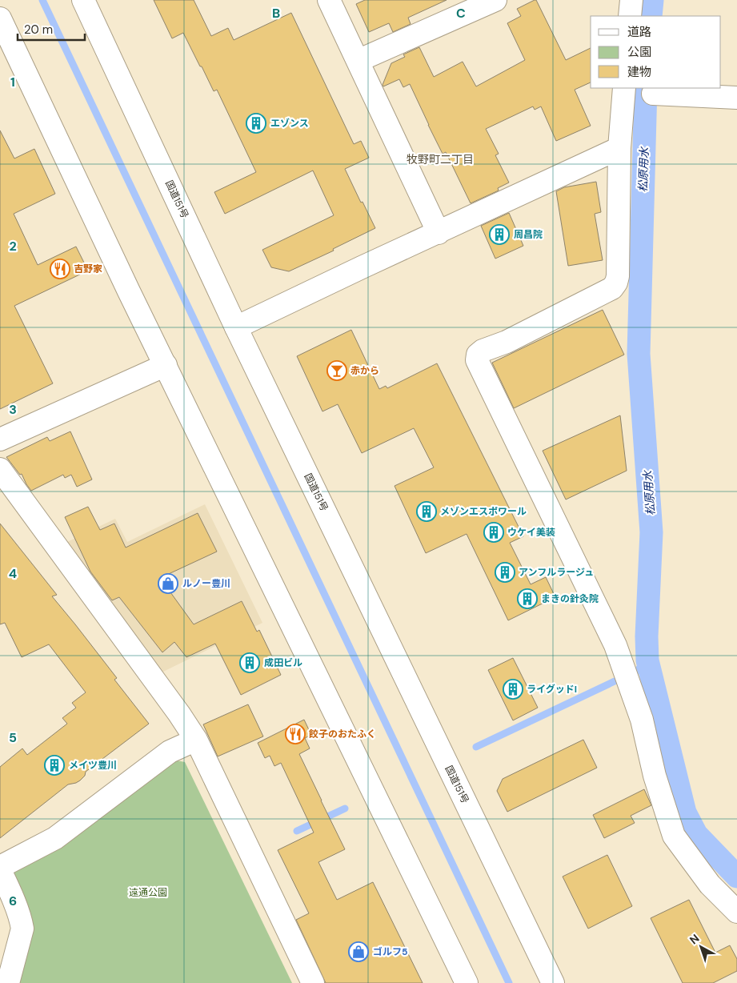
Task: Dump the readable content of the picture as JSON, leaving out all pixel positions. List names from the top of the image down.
{
  "streets": {
    "main road": ["国道151号"]
  },
  "districts": ["牧野町二丁目"],
  "water": ["松原用水"],
  "parks": ["遠通公園"],
  "places": {
    "building": [
      "エゾンス",
      "周昌院",
      "メゾンエスポワール",
      "ウケイ美装",
      "アンフルラージュ",
      "まきの針灸院",
      "成田ビル",
      "ライグッドI",
      "メイツ豊川"
    ],
    "restaurant": ["吉野家", "餃子のおたふく"],
    "bar": ["赤から"],
    "shop": ["ルノー豊川", "ゴルフ5"]
  },
  "legend": ["道路", "公園", "建物"],
  "scale_bar": "20 m",
  "north": "top left",
  "grid": {
    "columns": ["B", "C"],
    "rows": [
      "1",
      "2",
      "3",
      "4",
      "5",
      "6"
    ]
  }
}
